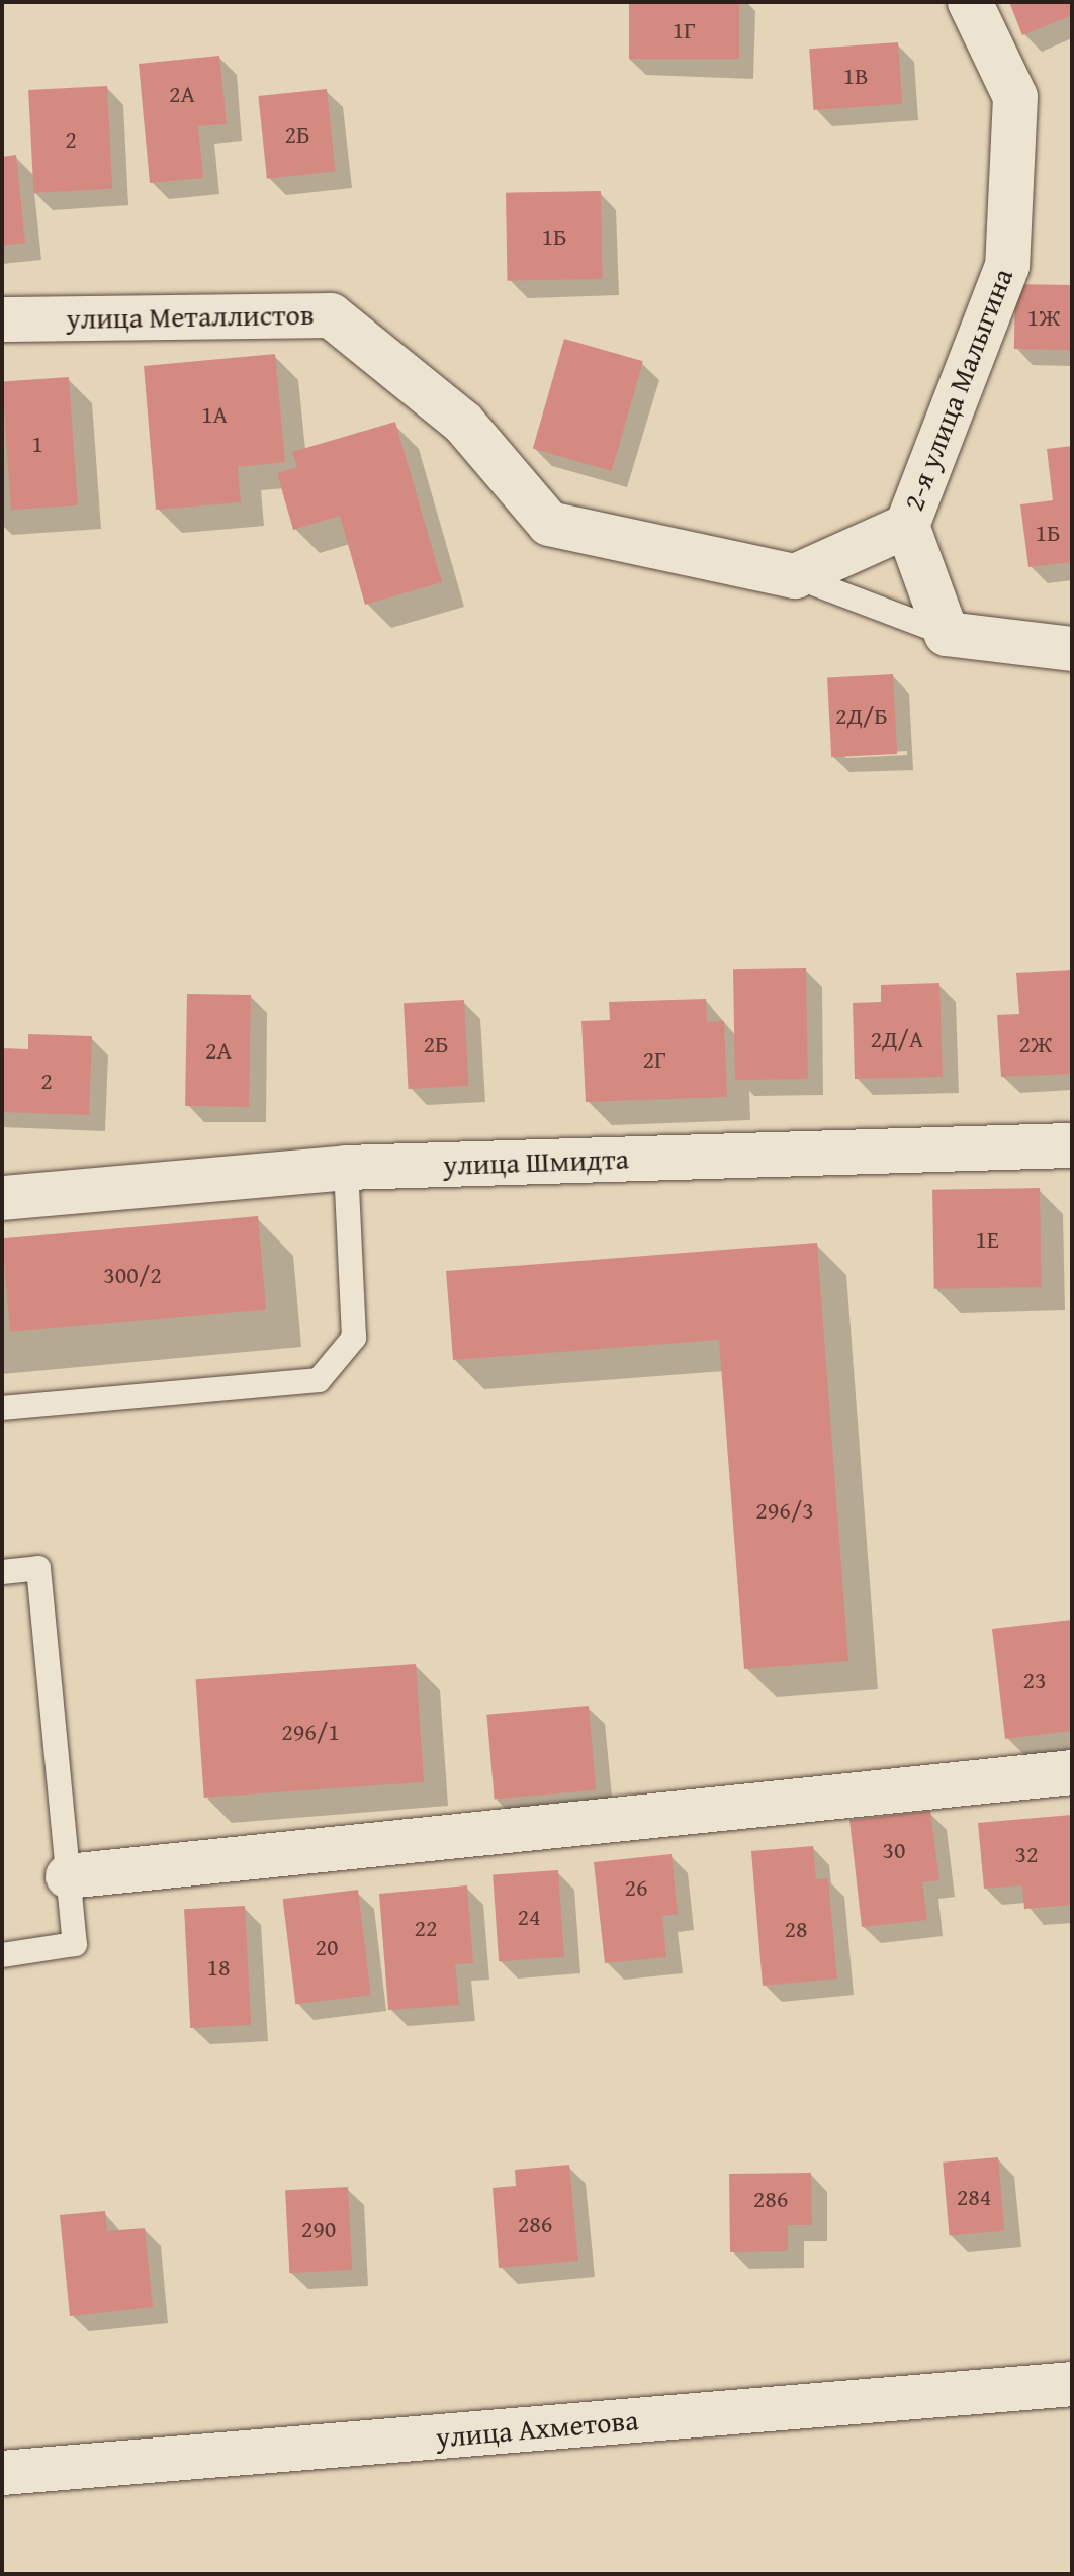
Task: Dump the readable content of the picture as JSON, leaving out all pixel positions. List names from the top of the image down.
{
  "streets": {
    "street": [
      "улица Металлистов",
      "2-я улица Малыгина",
      "улица Шмидта",
      "улица Ахметова"
    ]
  },
  "house_numbers": [
    "1Г",
    "1В",
    "2А",
    "2Б",
    "2",
    "1Б",
    "1Ж",
    "1А",
    "1",
    "1Б",
    "2Д/Б",
    "2Д/А",
    "2Б",
    "2Ж",
    "2А",
    "2Г",
    "2",
    "1Е",
    "300/2",
    "296/3",
    "23",
    "296/1",
    "30",
    "32",
    "26",
    "24",
    "22",
    "28",
    "20",
    "18",
    "284",
    "286",
    "286",
    "290"
  ]
}
